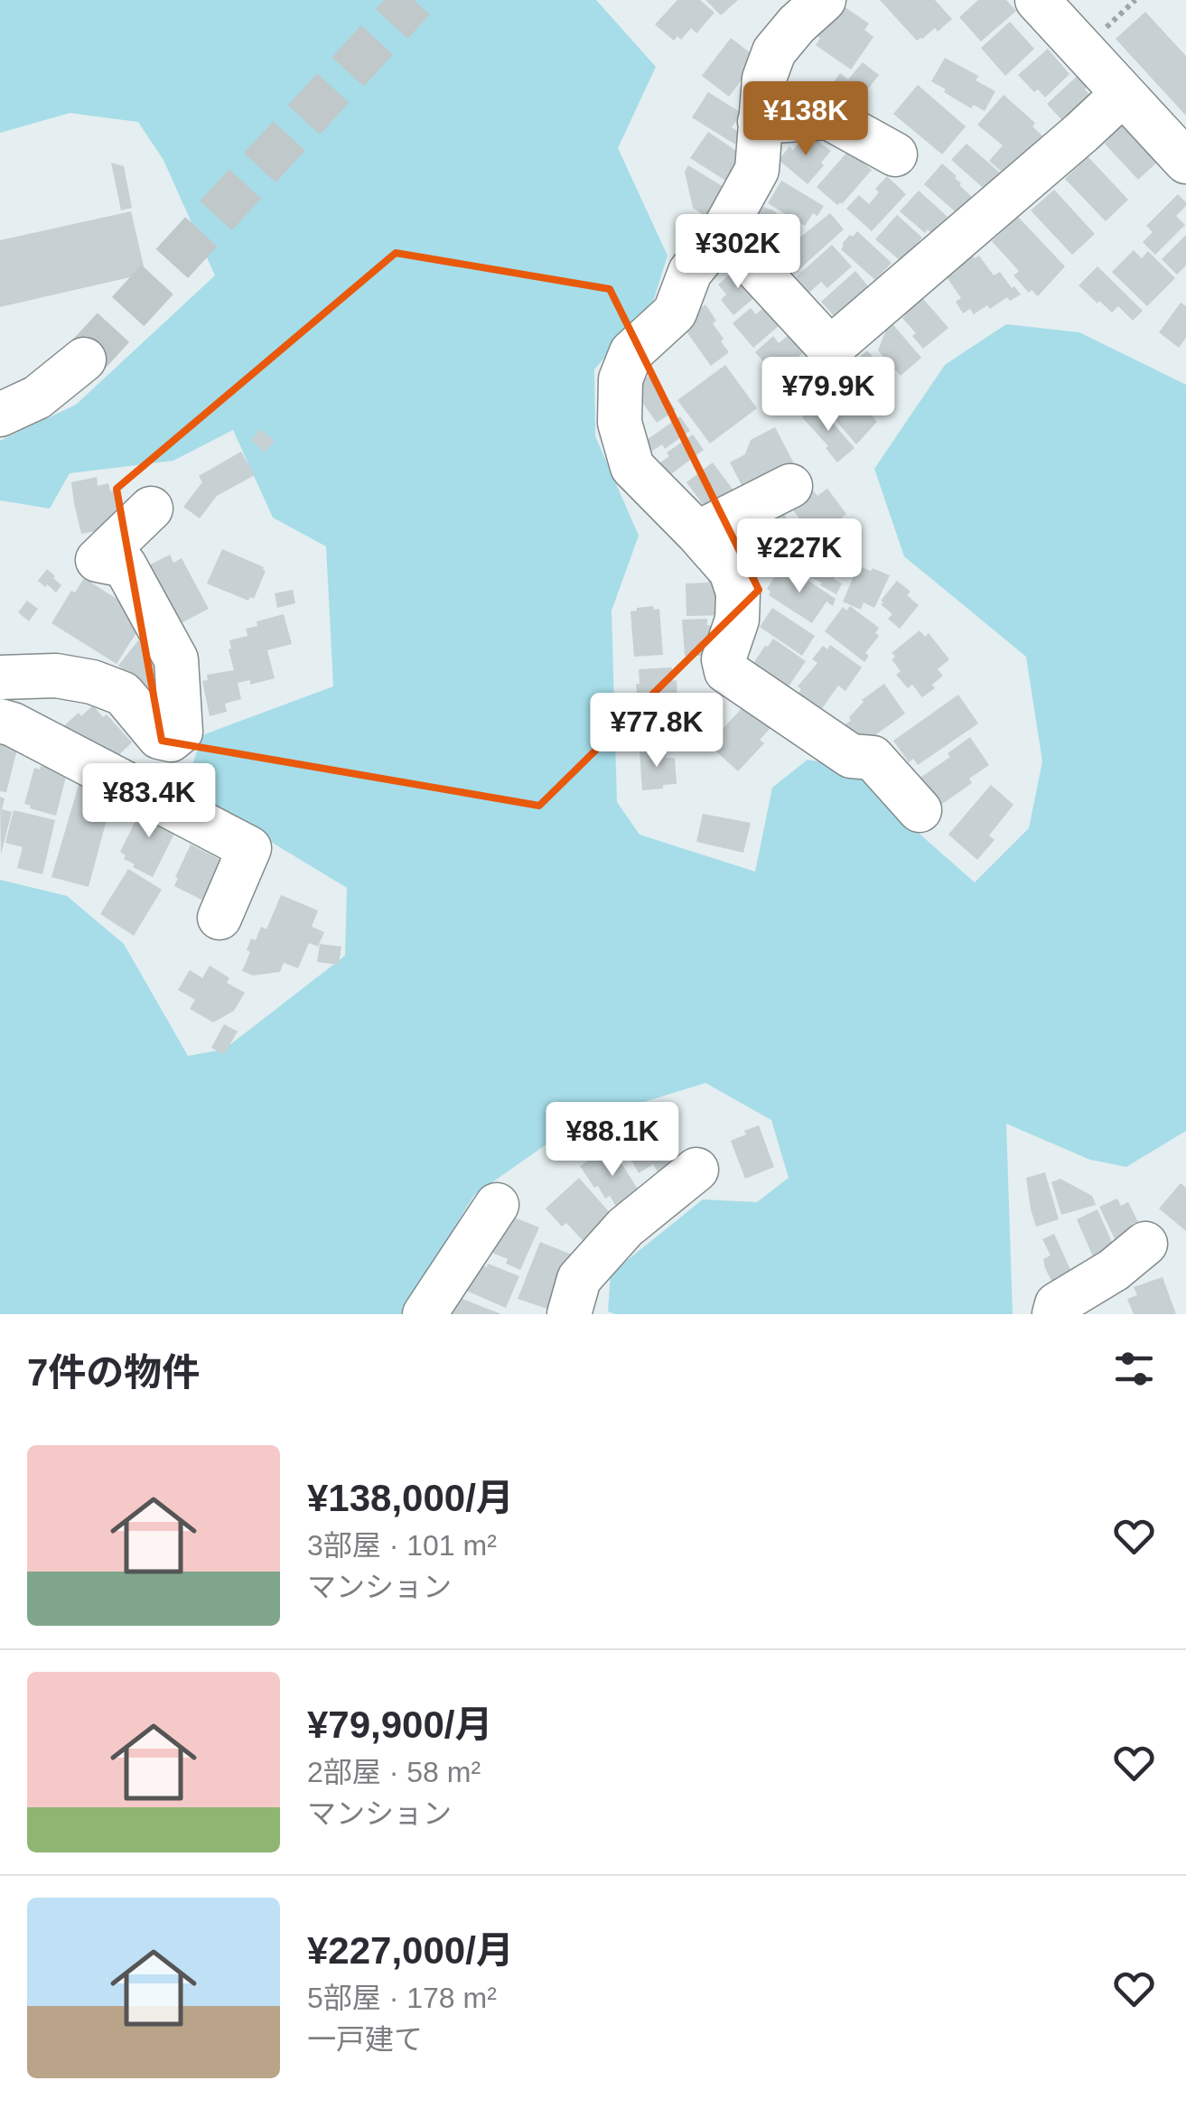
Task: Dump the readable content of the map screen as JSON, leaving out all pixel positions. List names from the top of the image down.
{
  "page": {
    "price": [
      "¥138K",
      "¥302K",
      "¥79.9K",
      "¥227K",
      "¥77.8K",
      "¥83.4K",
      "¥88.1K"
    ],
    "heading": "7件の物件",
    "list": [
      {
        "name": "¥138,000/月",
        "note": "3部屋 · 101 m² · マンション"
      },
      {
        "name": "¥79,900/月",
        "note": "2部屋 · 58 m² · マンション"
      },
      {
        "name": "¥227,000/月",
        "note": "5部屋 · 178 m² · 一戸建て"
      }
    ]
  }
}
